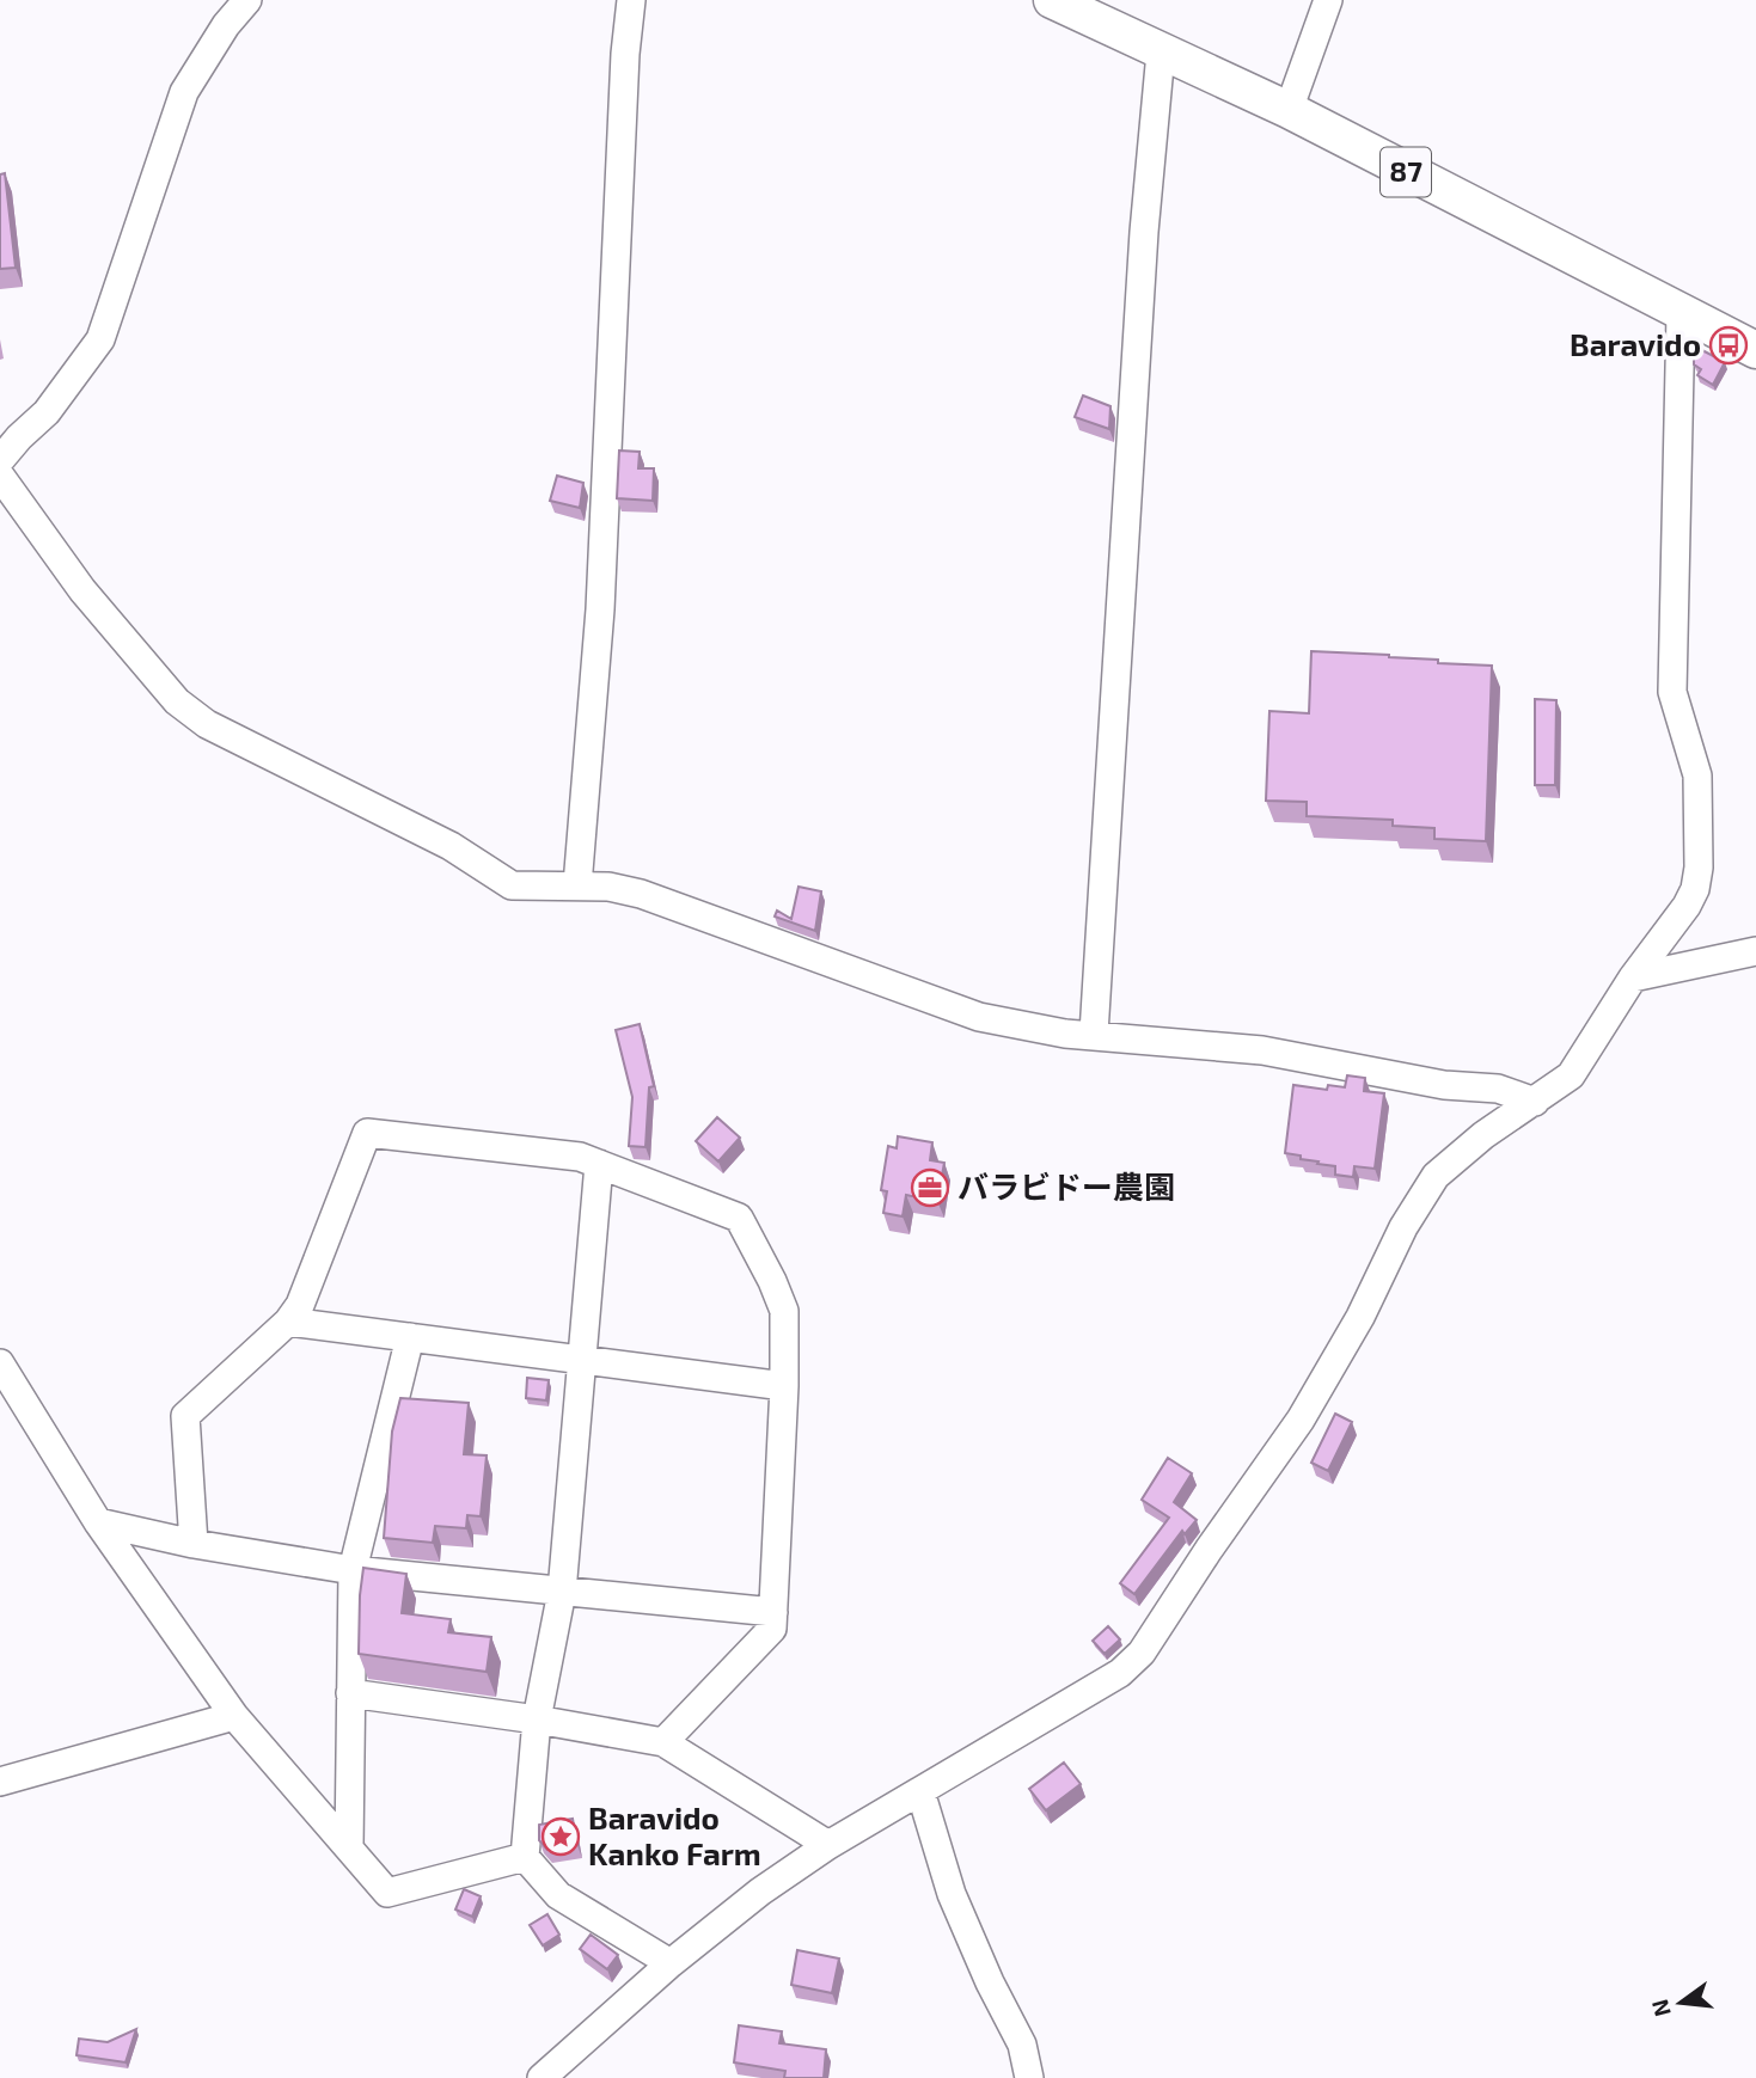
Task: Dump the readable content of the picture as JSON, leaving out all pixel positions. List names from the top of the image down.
{
  "streets": {
    "main road": ["87"]
  },
  "places": {
    "bus stop": ["Baravido"],
    "office": ["バラビドー農園"],
    "place": ["Baravido Kanko Farm"]
  },
  "north": "left"
}
